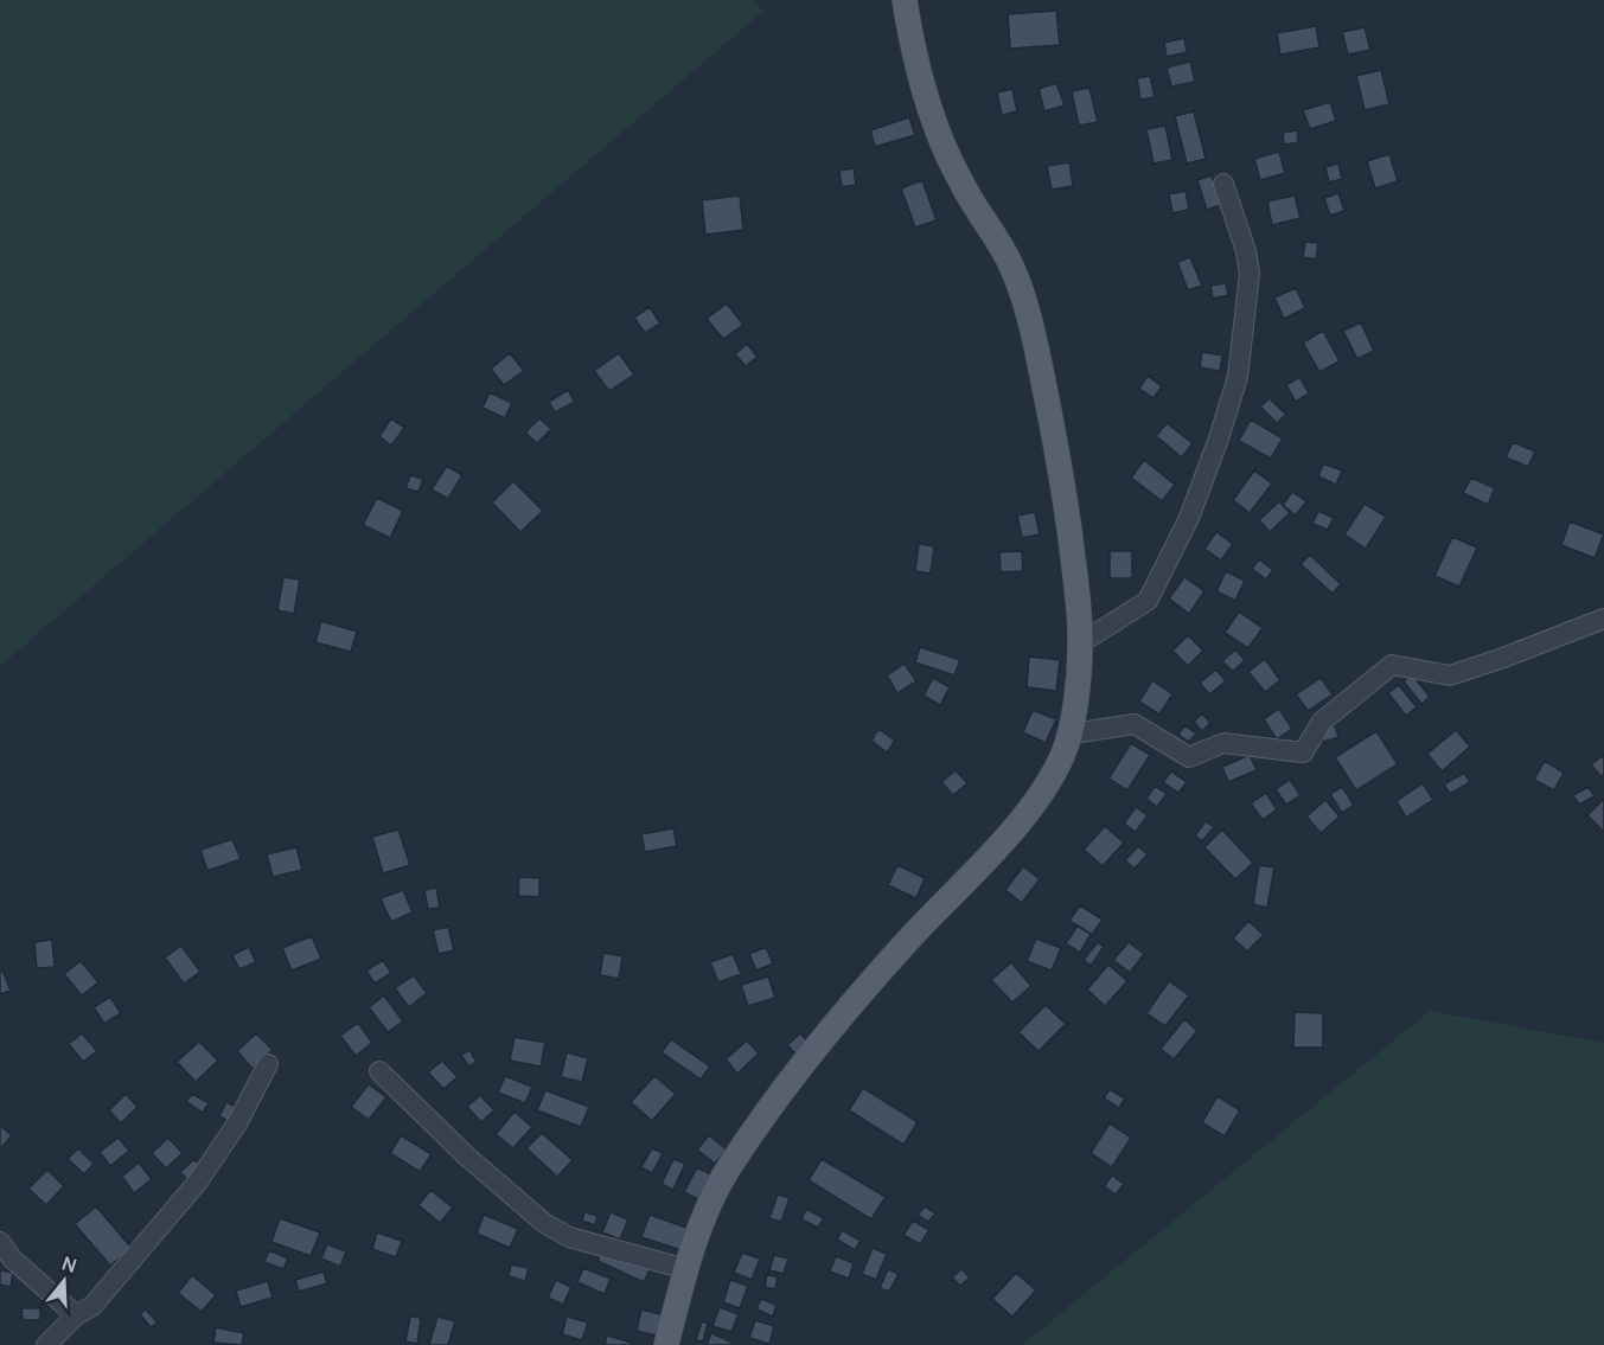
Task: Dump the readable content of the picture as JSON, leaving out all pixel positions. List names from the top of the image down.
{
  "north": "top"
}
